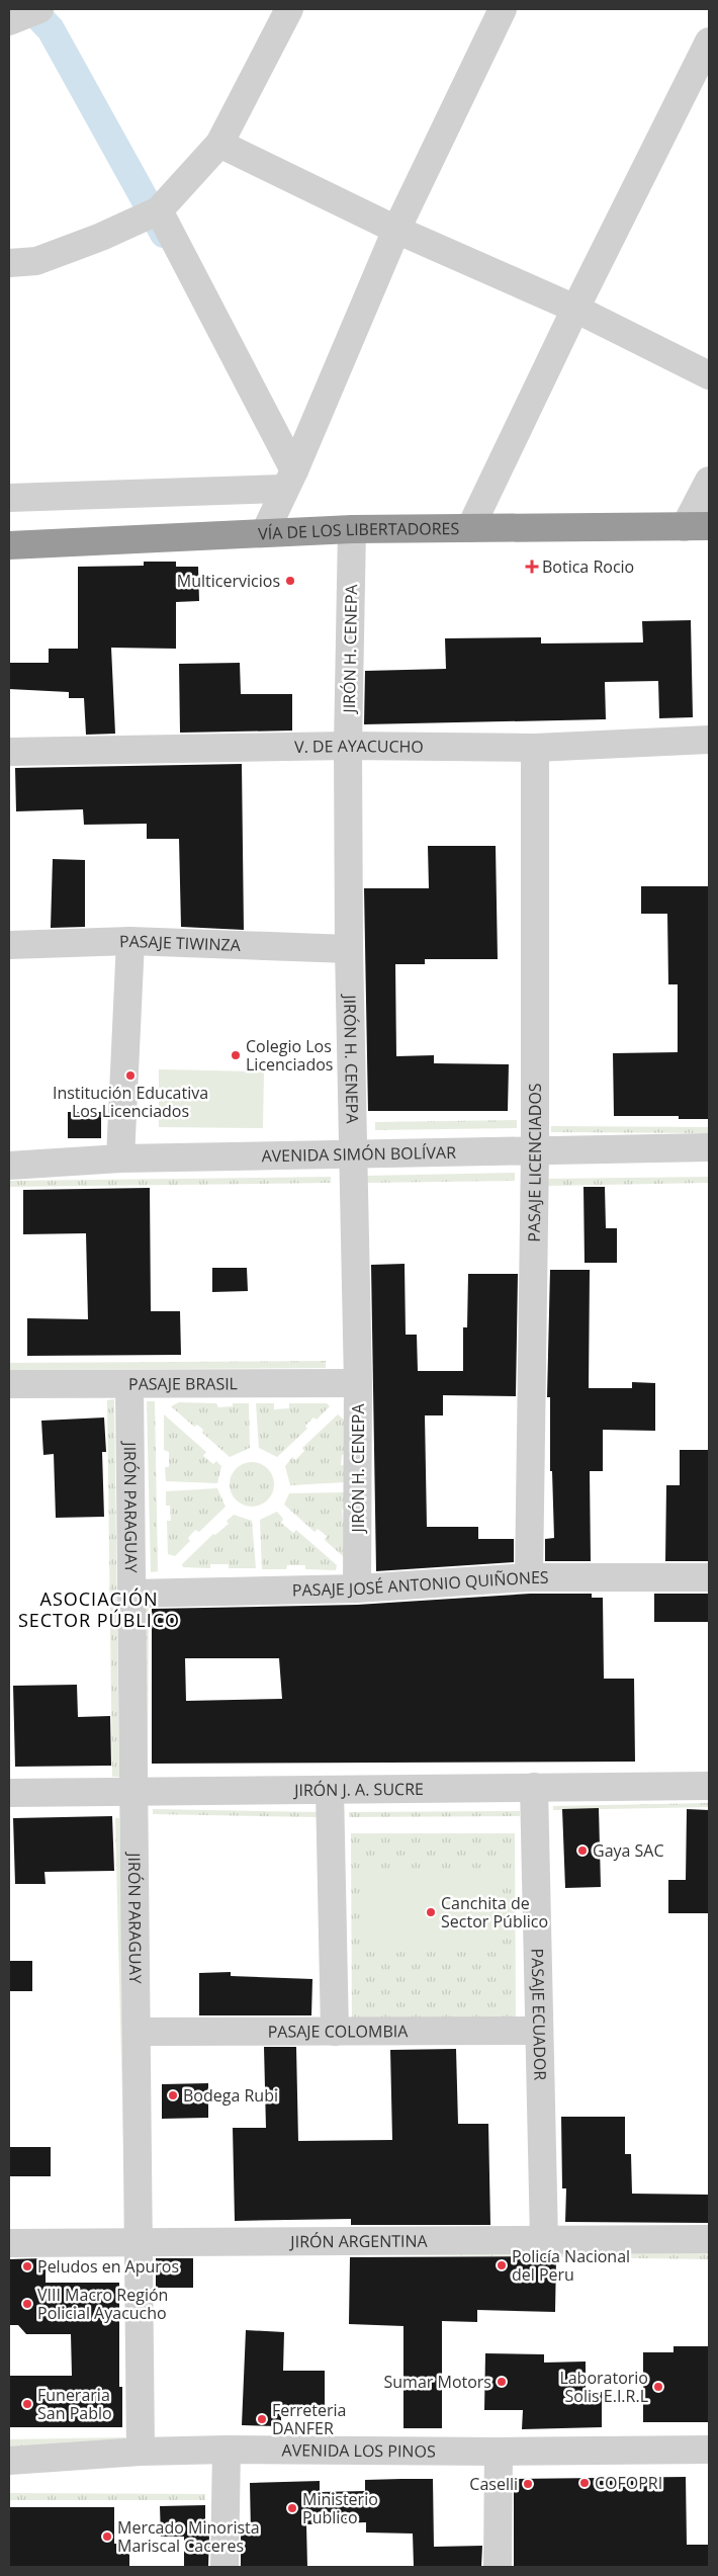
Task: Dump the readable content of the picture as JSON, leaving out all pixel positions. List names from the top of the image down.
{
  "streets": {
    "highway": ["VÍA DE LOS LIBERTADORES"],
    "street": [
      "JIRÓN H. CENEPA",
      "V. DE AYACUCHO",
      "PASAJE TIWINZA",
      "AVENIDA SIMÓN BOLÍVAR",
      "PASAJE LICENCIADOS",
      "PASAJE BRASIL",
      "JIRÓN PARAGUAY",
      "PASAJE JOSÉ ANTONIO QUIÑONES",
      "JIRÓN J. A. SUCRE",
      "PASAJE ECUADOR",
      "PASAJE COLOMBIA",
      "JIRÓN ARGENTINA",
      "AVENIDA LOS PINOS"
    ]
  },
  "crossings": [
    ["VÍA DE LOS LIBERTADORES", "JIRÓN H. CENEPA"],
    ["JIRÓN H. CENEPA", "V. DE AYACUCHO"],
    ["JIRÓN H. CENEPA", "PASAJE TIWINZA"],
    ["JIRÓN H. CENEPA", "AVENIDA SIMÓN BOLÍVAR"],
    ["JIRÓN H. CENEPA", "PASAJE BRASIL"],
    ["JIRÓN H. CENEPA", "PASAJE JOSÉ ANTONIO QUIÑONES"],
    ["V. DE AYACUCHO", "PASAJE LICENCIADOS"],
    ["AVENIDA SIMÓN BOLÍVAR", "PASAJE LICENCIADOS"],
    ["PASAJE LICENCIADOS", "PASAJE JOSÉ ANTONIO QUIÑONES"],
    ["PASAJE BRASIL", "JIRÓN PARAGUAY"],
    ["JIRÓN PARAGUAY", "PASAJE JOSÉ ANTONIO QUIÑONES"],
    ["JIRÓN PARAGUAY", "JIRÓN J. A. SUCRE"],
    ["JIRÓN PARAGUAY", "PASAJE COLOMBIA"],
    ["JIRÓN PARAGUAY", "JIRÓN ARGENTINA"],
    ["JIRÓN PARAGUAY", "AVENIDA LOS PINOS"],
    ["JIRÓN J. A. SUCRE", "PASAJE ECUADOR"],
    ["PASAJE ECUADOR", "PASAJE COLOMBIA"],
    ["PASAJE ECUADOR", "JIRÓN ARGENTINA"]
  ],
  "districts": ["ASOCIACIÓN SECTOR PÚBLICO"],
  "places": {
    "health": ["Botica Rocio"],
    "other": [
      "Multicervicios",
      "Colegio Los Licenciados",
      "Institución Educativa Los Licenciados",
      "Gaya SAC",
      "Canchita de Sector Público",
      "Bodega Rubi",
      "Policía Nacional del Peru",
      "Peludos en Apuros",
      "VIII Macro Región Policial Ayacucho",
      "Sumar Motors",
      "Laboratorio Solis E.I.R.L",
      "Funeraria San Pablo",
      "Ferreteria DANFER",
      "COFOPRI",
      "Caselli",
      "Ministerio Publico",
      "Mercado Minorista Mariscal Caceres"
    ]
  }
}
